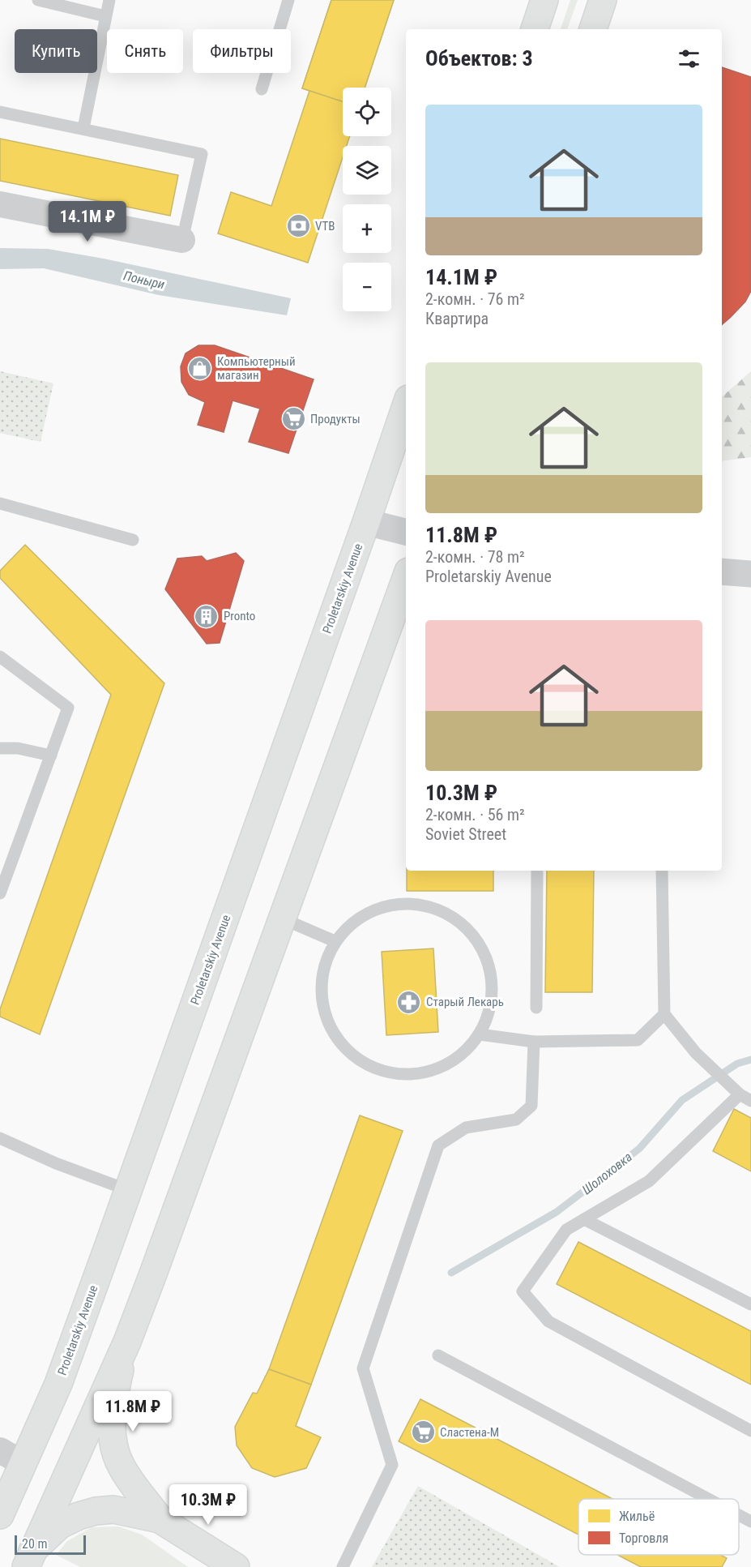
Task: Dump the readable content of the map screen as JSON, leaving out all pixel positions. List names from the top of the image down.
{
  "streets": {
    "main road": ["Proletarskiy Avenue"]
  },
  "water": ["Поныри", "Шолоховка"],
  "places": {
    "bank": ["VTB"],
    "shop": ["Компьютерный магазин"],
    "supermarket": ["Продукты", "Сластена-М"],
    "building": ["Pronto"],
    "pharmacy": ["Старый Лекарь"]
  },
  "legend": ["Жильё", "Торговля"],
  "scale_bar": "20 m",
  "page": {
    "chip": ["Купить", "Снять", "Фильтры"],
    "heading": "Объектов: 3",
    "map_buttons": ["+", "−"],
    "list": [
      {
        "name": "14.1M ₽",
        "note": "2-комн. · 76 m² · Квартира"
      },
      {
        "name": "11.8M ₽",
        "note": "2-комн. · 78 m² · Proletarskiy Avenue"
      },
      {
        "name": "10.3M ₽",
        "note": "2-комн. · 56 m² · Soviet Street"
      }
    ],
    "price": ["14.1M ₽", "11.8M ₽", "10.3M ₽"],
    "scale": "20 m"
  }
}
